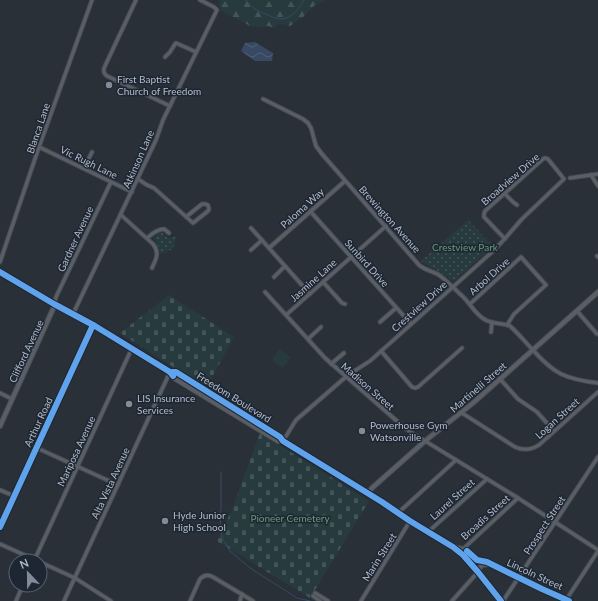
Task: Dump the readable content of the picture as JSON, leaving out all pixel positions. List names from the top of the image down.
{
  "streets": {
    "main road": ["Freedom Boulevard"],
    "street": [
      "Blanca Lane",
      "Atkinson Lane",
      "Vic Rugh Lane",
      "Broadview Drive",
      "Paloma Way",
      "Brewington Avenue",
      "Gardner Avenue",
      "Sunbird Drive",
      "Arbol Drive",
      "Jasmine Lane",
      "Crestview Drive",
      "Clifford Avenue",
      "Madison Street",
      "Martinelli Street",
      "Logan Street",
      "Arthur Road",
      "Mariposa Avenue",
      "Alta Vista Avenue",
      "Laurel Street",
      "Broadis Street",
      "Prospect Street",
      "Marin Street",
      "Lincoln Street"
    ]
  },
  "crossings": [
    ["Blanca Lane", "Vic Rugh Lane"],
    ["Atkinson Lane", "Vic Rugh Lane"],
    ["Atkinson Lane", "Freedom Boulevard"],
    ["Vic Rugh Lane", "Gardner Avenue"],
    ["Broadview Drive", "Crestview Drive"],
    ["Paloma Way", "Brewington Avenue"],
    ["Paloma Way", "Sunbird Drive"],
    ["Brewington Avenue", "Arbol Drive"],
    ["Brewington Avenue", "Jasmine Lane"],
    ["Brewington Avenue", "Crestview Drive"],
    ["Gardner Avenue", "Clifford Avenue"],
    ["Gardner Avenue", "Freedom Boulevard"],
    ["Sunbird Drive", "Jasmine Lane"],
    ["Sunbird Drive", "Crestview Drive"],
    ["Jasmine Lane", "Madison Street"],
    ["Crestview Drive", "Madison Street"],
    ["Crestview Drive", "Freedom Boulevard"],
    ["Clifford Avenue", "Freedom Boulevard"],
    ["Madison Street", "Martinelli Street"],
    ["Madison Street", "Laurel Street"],
    ["Madison Street", "Broadis Street"],
    ["Madison Street", "Prospect Street"],
    ["Martinelli Street", "Freedom Boulevard"],
    ["Martinelli Street", "Logan Street"],
    ["Freedom Boulevard", "Arthur Road"],
    ["Freedom Boulevard", "Mariposa Avenue"],
    ["Freedom Boulevard", "Alta Vista Avenue"],
    ["Freedom Boulevard", "Laurel Street"],
    ["Freedom Boulevard", "Broadis Street"],
    ["Freedom Boulevard", "Prospect Street"],
    ["Freedom Boulevard", "Marin Street"],
    ["Freedom Boulevard", "Lincoln Street"],
    ["Prospect Street", "Lincoln Street"]
  ],
  "parks": ["Crestview Park", "Pioneer Cemetery"],
  "places": [
    "First Baptist Church of Freedom",
    "LIS Insurance Services",
    "Powerhouse Gym Watsonville",
    "Hyde Junior High School"
  ],
  "north": "top"
}
